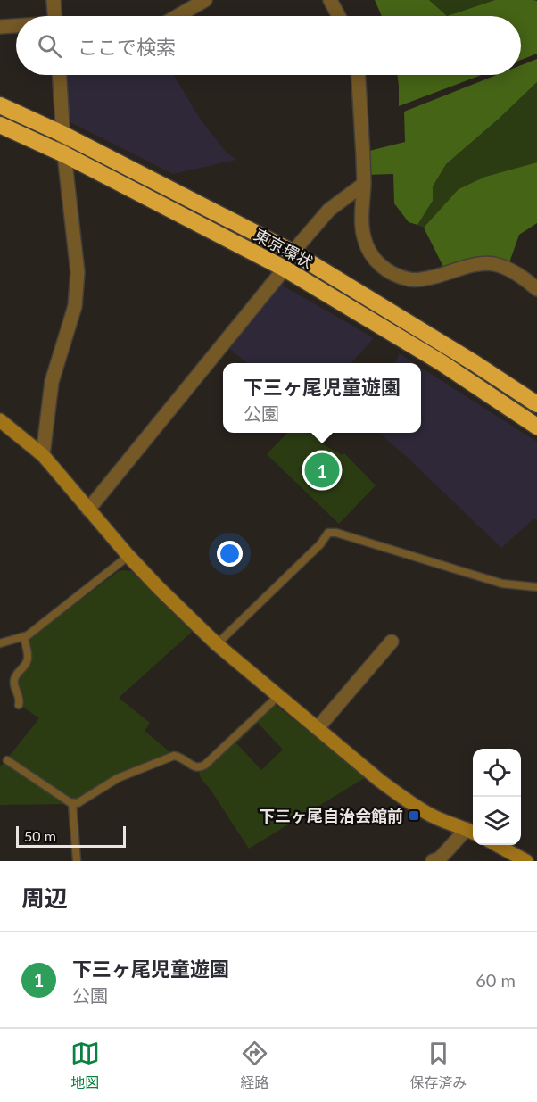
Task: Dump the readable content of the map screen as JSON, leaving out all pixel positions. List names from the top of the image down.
{
  "streets": {
    "highway": ["東京環状"]
  },
  "places": {
    "transit": ["下三ヶ尾自治会館前"]
  },
  "scale_bar": "50 m",
  "page": {
    "search": "ここで検索",
    "popup": ["下三ヶ尾児童遊園", "公園"],
    "pins": "1",
    "scale": "50 m",
    "heading": "周辺",
    "list": [
      {
        "mark": "1",
        "name": "下三ヶ尾児童遊園",
        "note": "公園",
        "value": "60 m"
      }
    ],
    "nav": ["地図", "経路", "保存済み"]
  }
}
